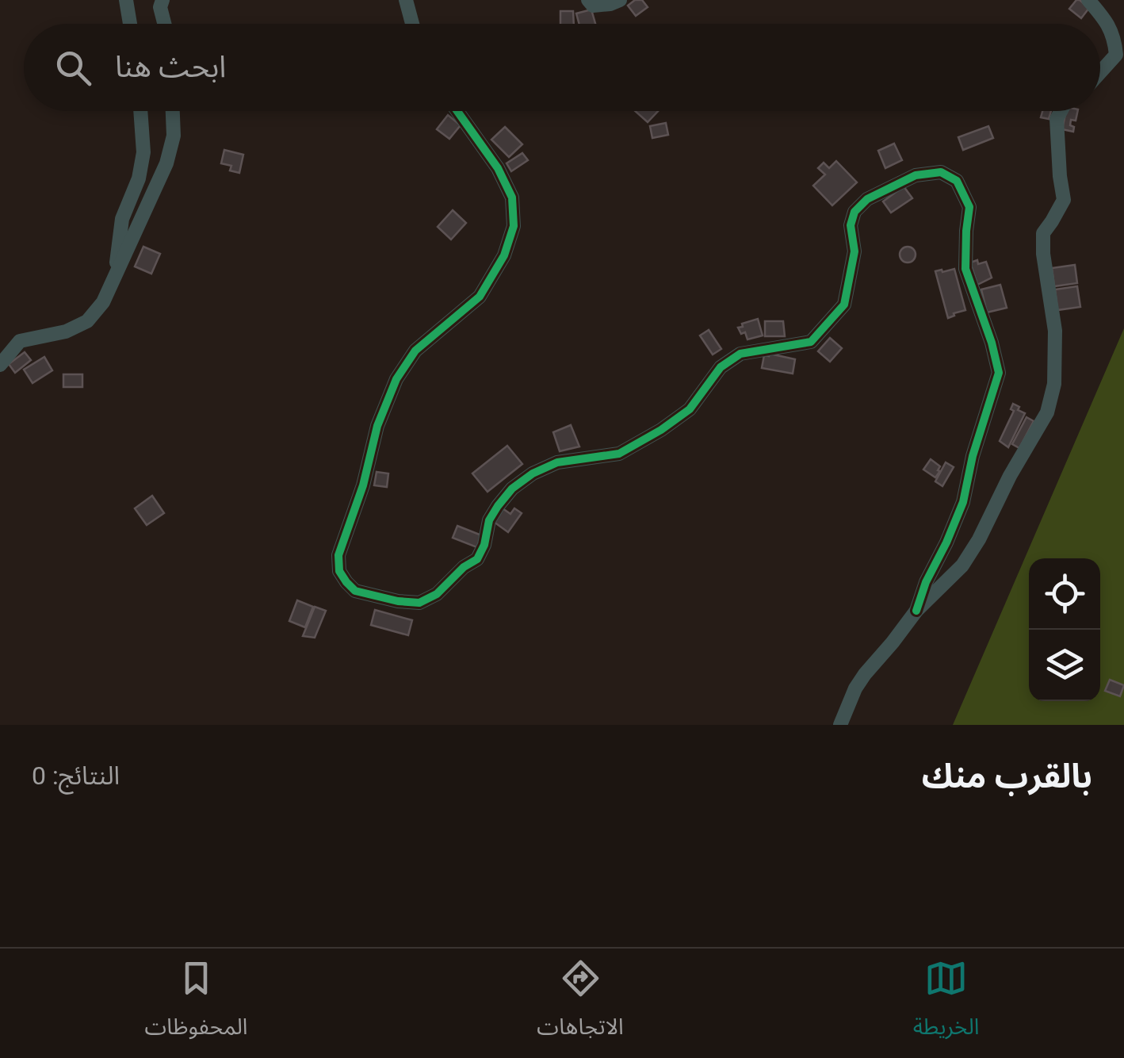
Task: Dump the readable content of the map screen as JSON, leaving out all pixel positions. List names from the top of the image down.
{
  "page": {
    "search": "ابحث هنا",
    "heading": ["بالقرب منك", "النتائج: 0"],
    "nav": ["الخريطة", "الاتجاهات", "المحفوظات"]
  }
}
